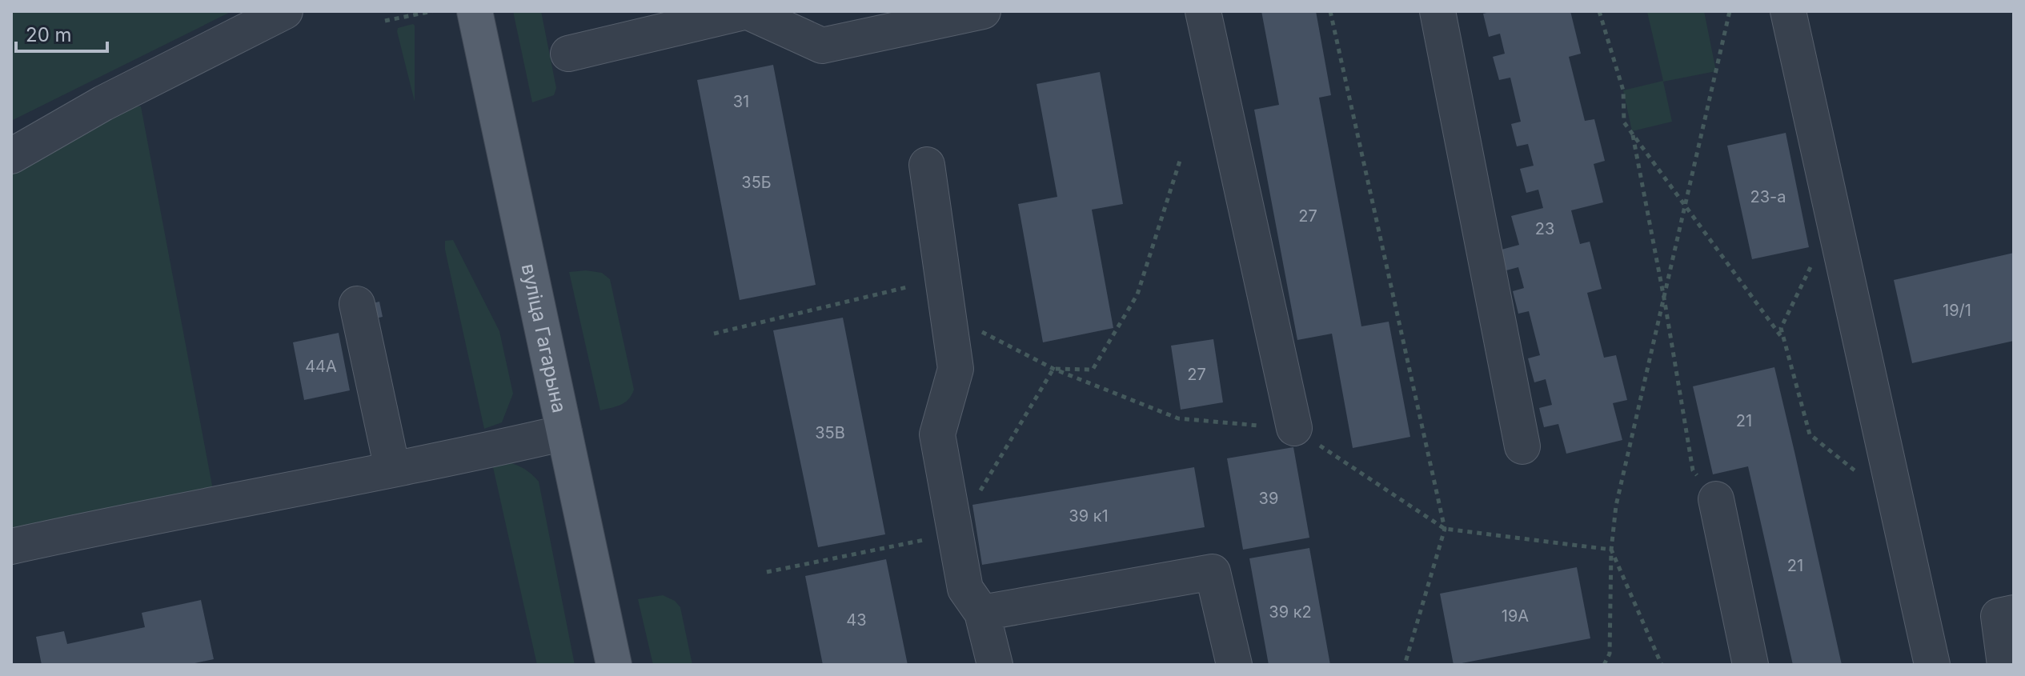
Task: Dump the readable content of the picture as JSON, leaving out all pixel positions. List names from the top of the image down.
{
  "streets": {
    "main road": ["вуліца Гагарына"]
  },
  "house_numbers": [
    "31",
    "35Б",
    "23-а",
    "27",
    "23",
    "19/1",
    "44А",
    "27",
    "21",
    "35В",
    "39",
    "39 к1",
    "21",
    "39 к2",
    "19А",
    "43"
  ],
  "scale_bar": "20 m"
}
